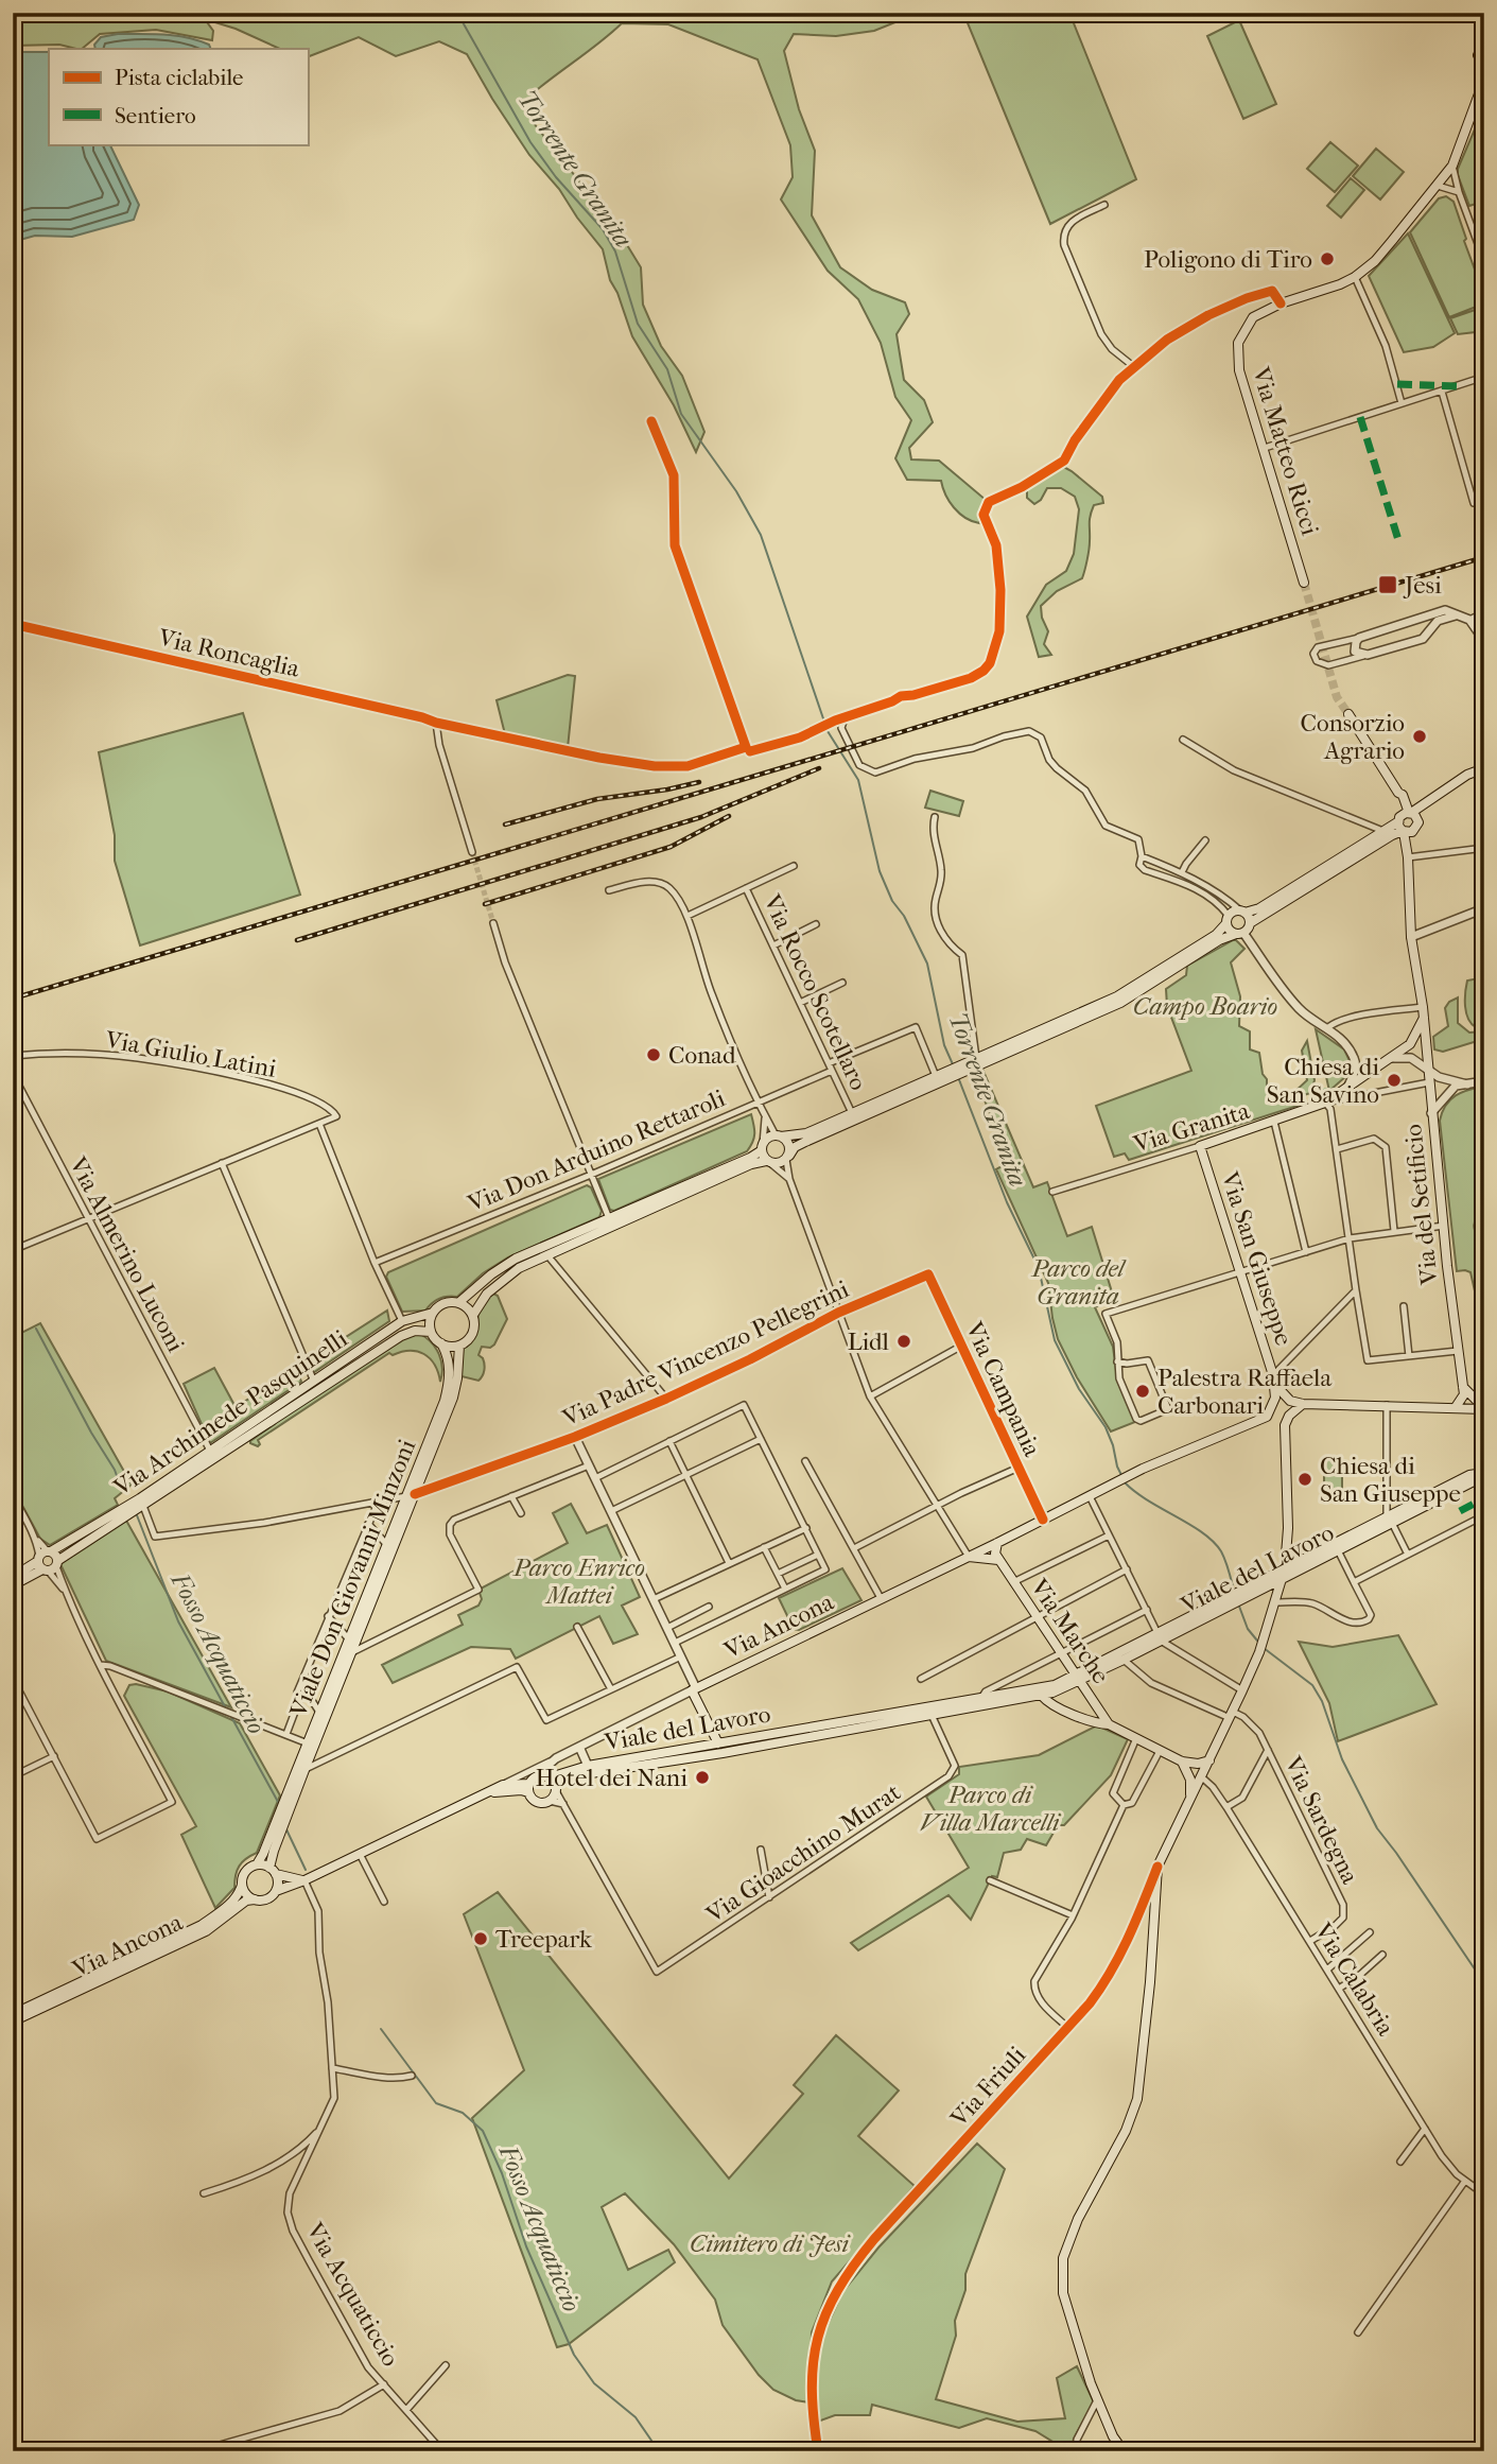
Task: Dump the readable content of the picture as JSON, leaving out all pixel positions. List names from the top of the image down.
{
  "streets": {
    "main road": [
      "Via Matteo Ricci",
      "Via Granita",
      "Via del Setificio",
      "Via San Giuseppe",
      "Via Archimede Pasquinelli",
      "Viale del Lavoro",
      "Viale Don Giovanni Minzoni",
      "Via Ancona",
      "Via Marche"
    ],
    "street": [
      "Via Roncaglia",
      "Via Rocco Scotellaro",
      "Via Giulio Latini",
      "Via Don Arduino Rettaroli",
      "Via Almerino Luconi",
      "Via Padre Vincenzo Pellegrini",
      "Via Campania",
      "Via Sardegna",
      "Via Gioacchino Murat",
      "Via Calabria",
      "Via Friuli",
      "Via Acquaticcio"
    ]
  },
  "crossings": [
    ["Via Rocco Scotellaro", "Via Don Arduino Rettaroli"],
    ["Via Rocco Scotellaro", "Viale Don Giovanni Minzoni"],
    ["Via Granita", "Via del Setificio"],
    ["Via Granita", "Via San Giuseppe"],
    ["Via del Setificio", "Viale Don Giovanni Minzoni"],
    ["Via Almerino Luconi", "Via Archimede Pasquinelli"],
    ["Via Padre Vincenzo Pellegrini", "Via Campania"],
    ["Via Padre Vincenzo Pellegrini", "Via Archimede Pasquinelli"],
    ["Via Padre Vincenzo Pellegrini", "Viale Don Giovanni Minzoni"],
    ["Via Campania", "Via Ancona"],
    ["Via Archimede Pasquinelli", "Viale Don Giovanni Minzoni"],
    ["Viale del Lavoro", "Via Ancona"],
    ["Viale del Lavoro", "Via Marche"],
    ["Viale del Lavoro", "Via Sardegna"],
    ["Viale del Lavoro", "Via Gioacchino Murat"],
    ["Viale Don Giovanni Minzoni", "Via Ancona"],
    ["Via Ancona", "Via Acquaticcio"],
    ["Via Sardegna", "Via Calabria"]
  ],
  "water": ["Torrente Granita", "Fosso Acquaticcio"],
  "parks": [
    "Campo Boario",
    "Parco del Granita",
    "Parco Enrico Mattei",
    "Parco di Villa Marcelli",
    "Cimitero di Jesi"
  ],
  "places": {
    "other": [
      "Poligono di Tiro",
      "Consorzio Agrario",
      "Conad",
      "Chiesa di San Savino",
      "Lidl",
      "Palestra Raffaela Carbonari",
      "Chiesa di San Giuseppe",
      "Hotel dei Nani",
      "Treepark"
    ],
    "transit": ["Jesi"]
  },
  "legend": ["Pista ciclabile", "Sentiero"]
}
